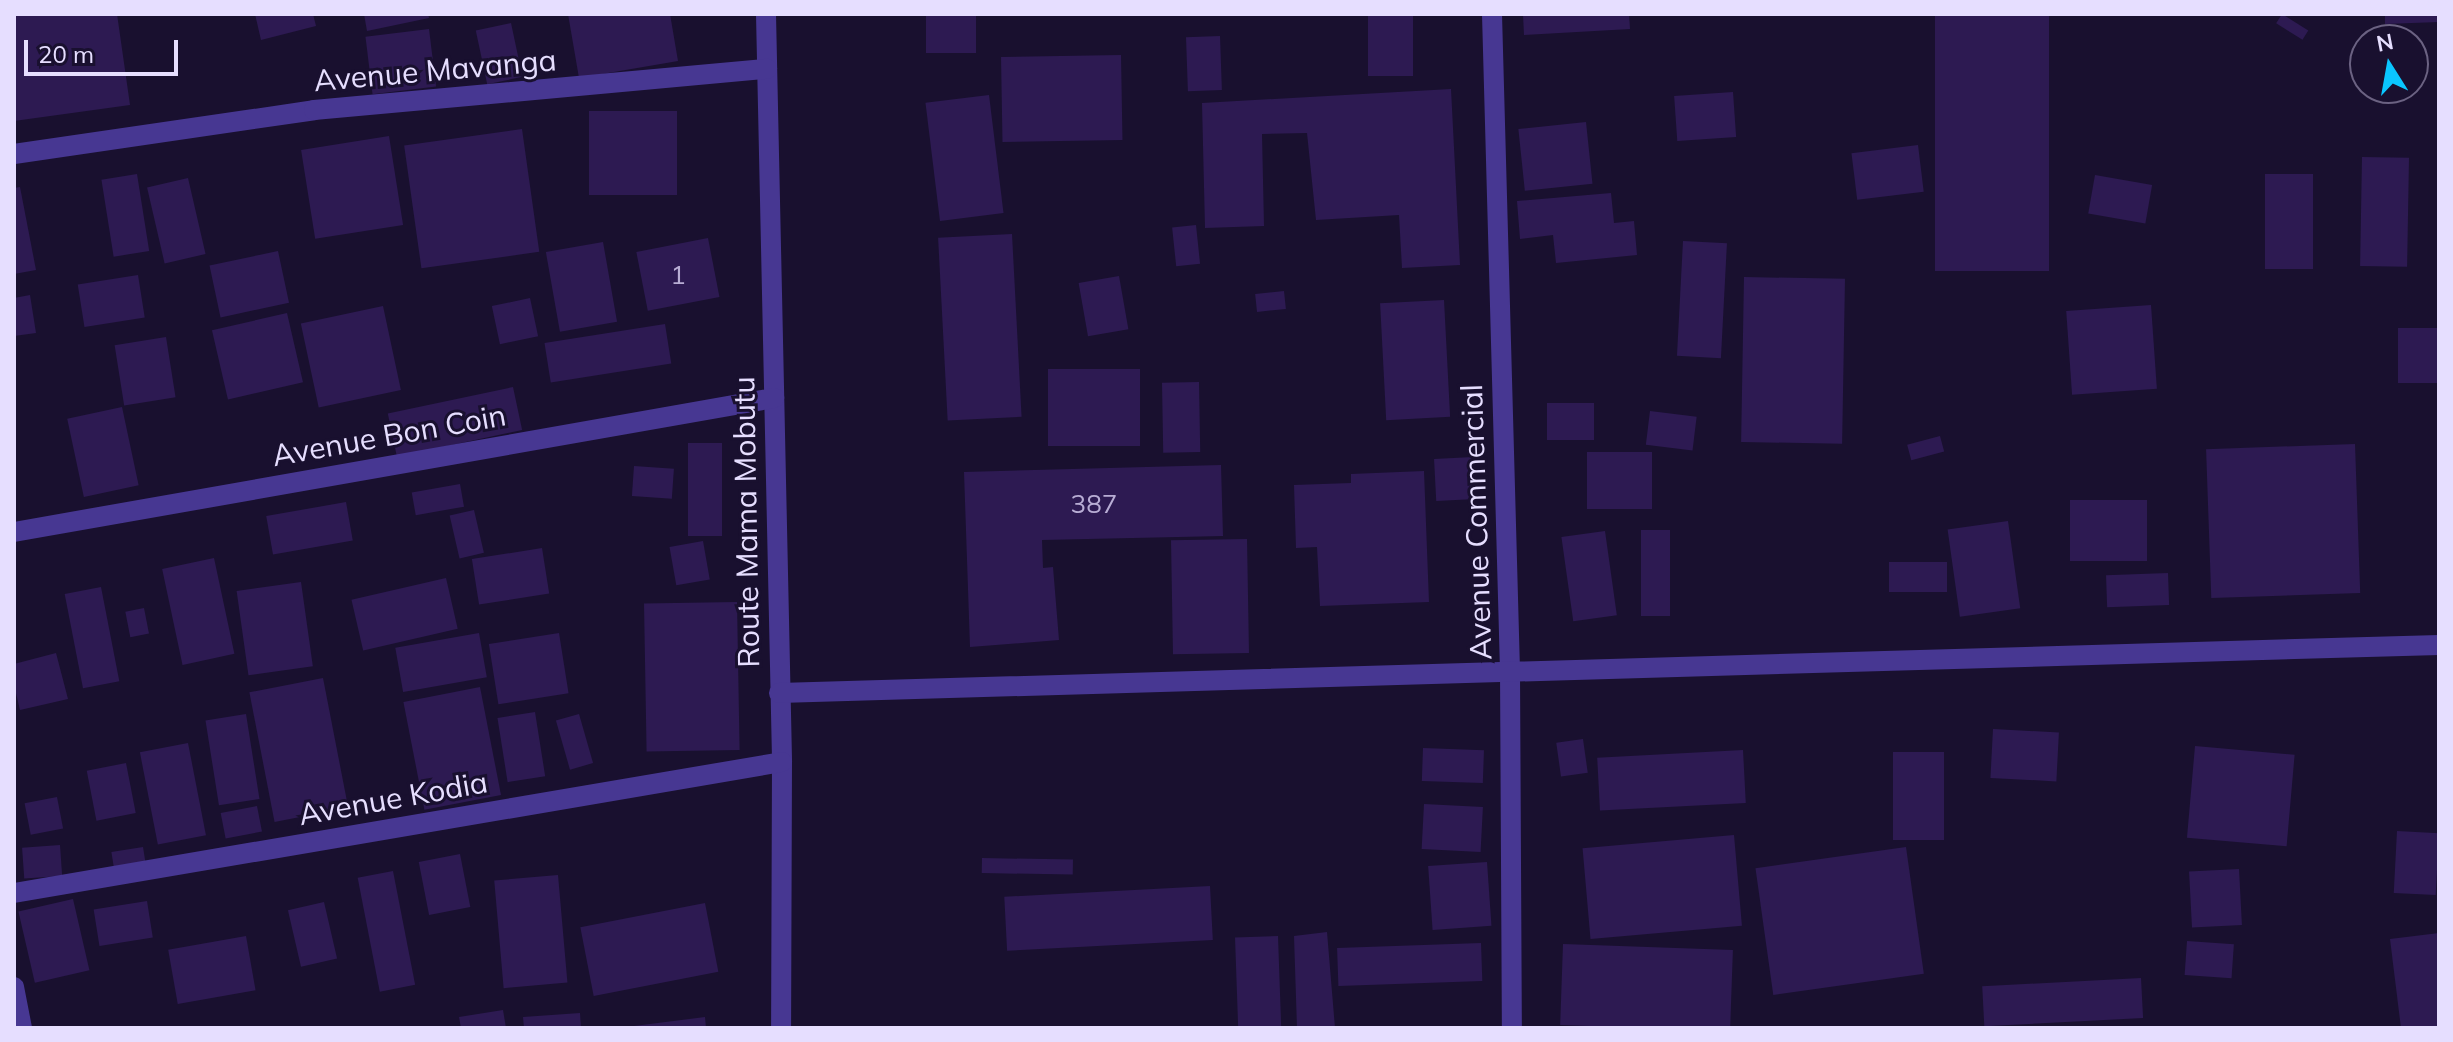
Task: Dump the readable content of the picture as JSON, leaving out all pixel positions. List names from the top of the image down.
{
  "streets": {
    "street": [
      "Avenue Mavanga",
      "Avenue Bon Coin",
      "Route Mama Mobutu",
      "Avenue Commercial",
      "Avenue Kodia"
    ]
  },
  "crossings": [
    ["Avenue Mavanga", "Route Mama Mobutu"],
    ["Avenue Bon Coin", "Route Mama Mobutu"],
    ["Route Mama Mobutu", "Avenue Kodia"]
  ],
  "house_numbers": ["1", "387"],
  "scale_bar": "20 m",
  "north": "top"
}
